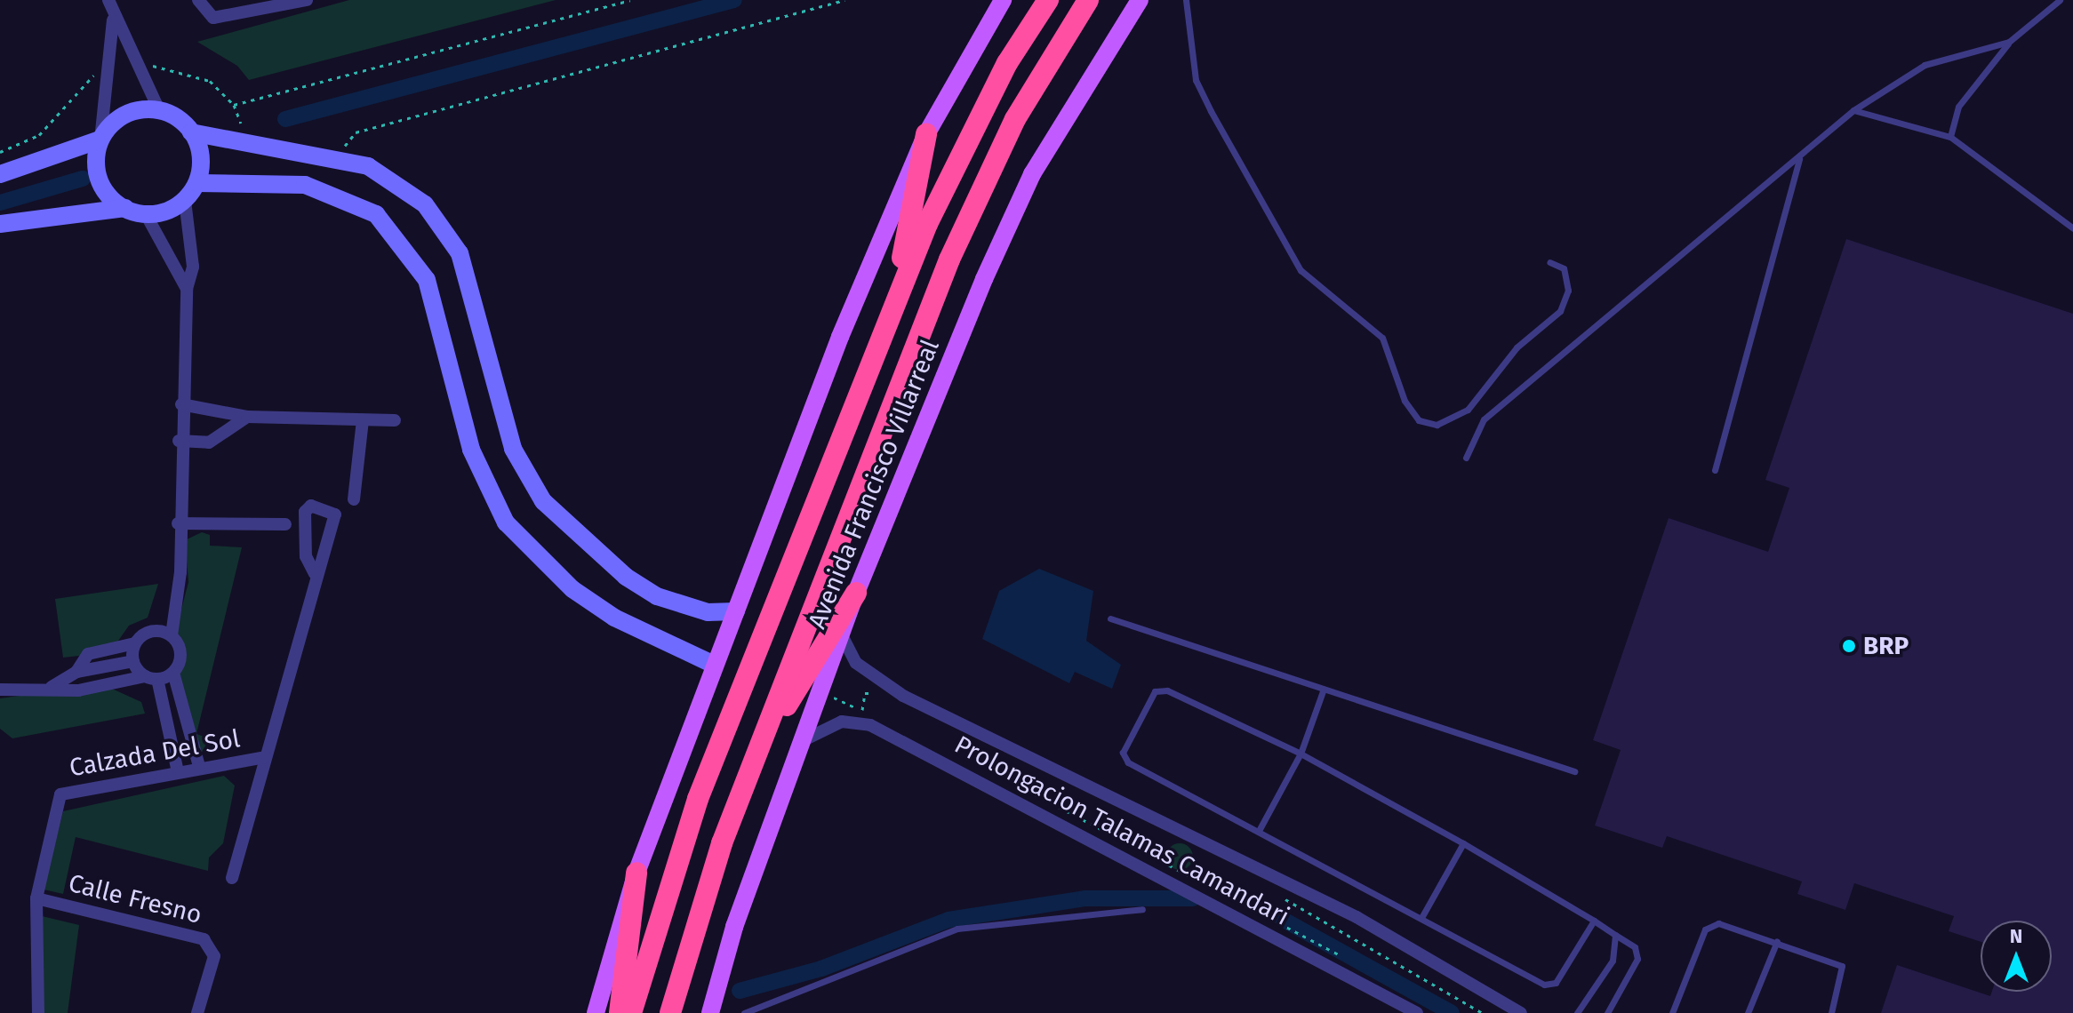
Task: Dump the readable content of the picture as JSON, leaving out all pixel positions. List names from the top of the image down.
{
  "streets": {
    "highway": ["Avenida Francisco Villarreal"],
    "street": ["Calzada Del Sol", "Prolongacion Talamas Camandari", "Calle Fresno"]
  },
  "crossings": [
    ["Avenida Francisco Villarreal", "Prolongacion Talamas Camandari"],
    ["Calzada Del Sol", "Calle Fresno"]
  ],
  "places": ["BRP"],
  "north": "top"
}
